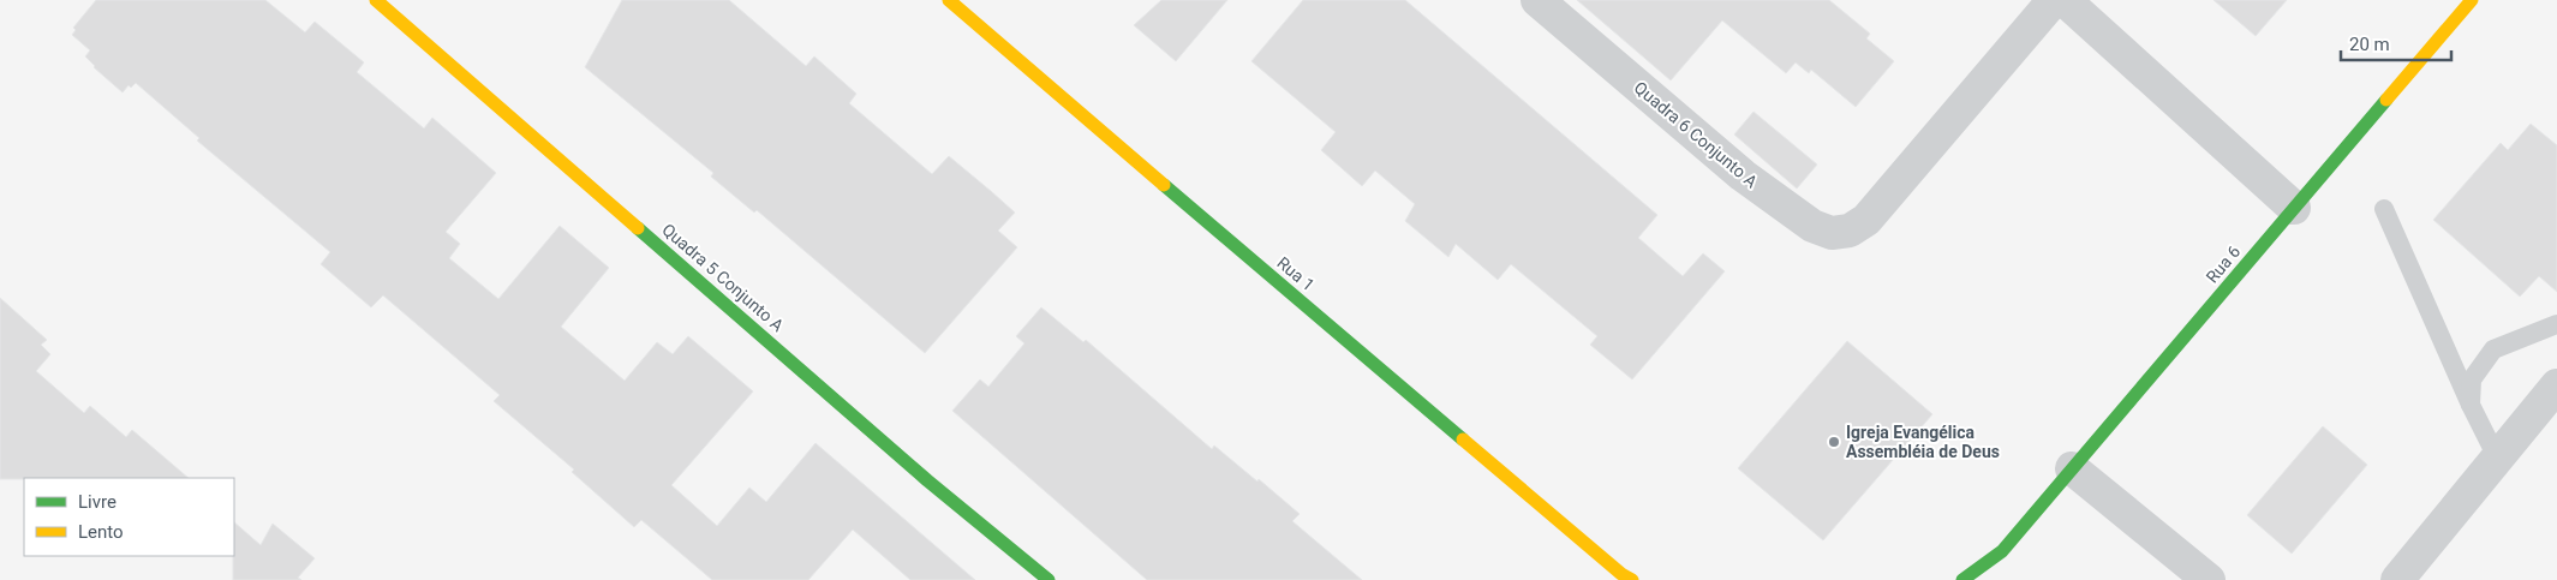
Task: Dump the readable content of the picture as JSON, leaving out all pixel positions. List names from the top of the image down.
{
  "streets": {
    "street": [
      "Quadra 6 Conjunto A",
      "Rua 6",
      "Rua 1",
      "Quadra 5 Conjunto A"
    ]
  },
  "places": ["Igreja Evangélica Assembléia de Deus"],
  "legend": ["Livre", "Lento"],
  "scale_bar": "20 m"
}
